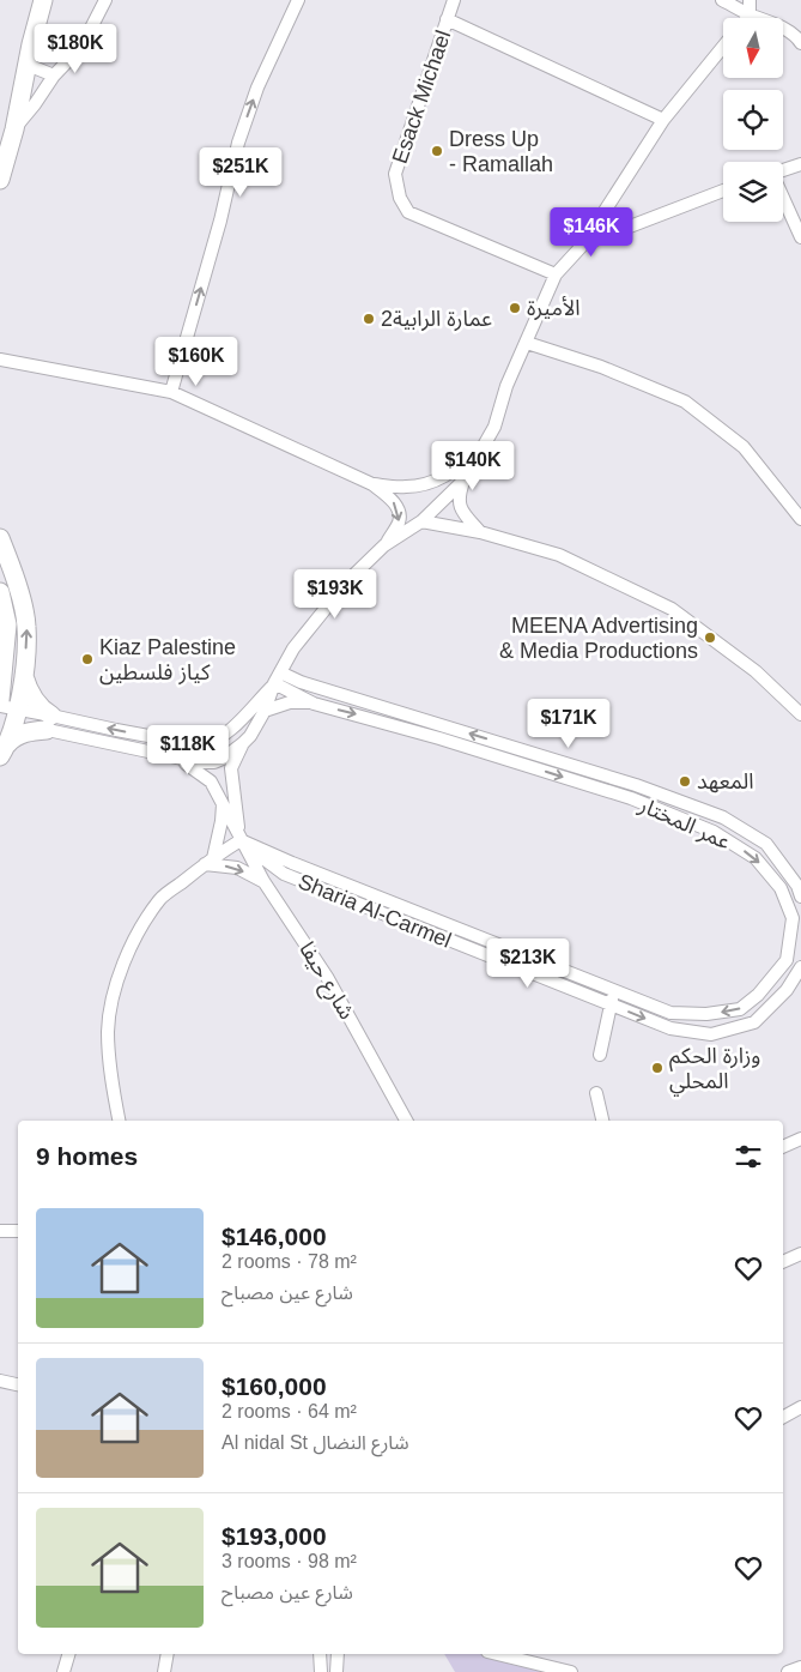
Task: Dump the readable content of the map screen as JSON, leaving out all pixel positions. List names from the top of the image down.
{
  "streets": {
    "street": [
      "Esack Michael",
      "عمر المختار",
      "Sharia Al-Carmel",
      "شارع حيفا"
    ]
  },
  "crossings": [
    ["عمر المختار", "Sharia Al-Carmel"],
    ["عمر المختار", "شارع حيفا"],
    ["Sharia Al-Carmel", "شارع حيفا"]
  ],
  "places": [
    "Dress Up - Ramallah",
    "الأميرة",
    "عمارة الرابية2",
    "MEENA Advertising & Media Productions",
    "Kiaz Palestine كياز فلسطين",
    "المعهد",
    "وزارة الحكم المحلي"
  ],
  "north": "bottom",
  "page": {
    "price": [
      "$180K",
      "$251K",
      "$146K",
      "$160K",
      "$140K",
      "$193K",
      "$171K",
      "$118K",
      "$213K"
    ],
    "heading": "9 homes",
    "list": [
      {
        "name": "$146,000",
        "note": "2 rooms · 78 m² · شارع عين مصباح"
      },
      {
        "name": "$160,000",
        "note": "2 rooms · 64 m² · Al nidal St شارع النضال"
      },
      {
        "name": "$193,000",
        "note": "3 rooms · 98 m² · شارع عين مصباح"
      }
    ]
  }
}
